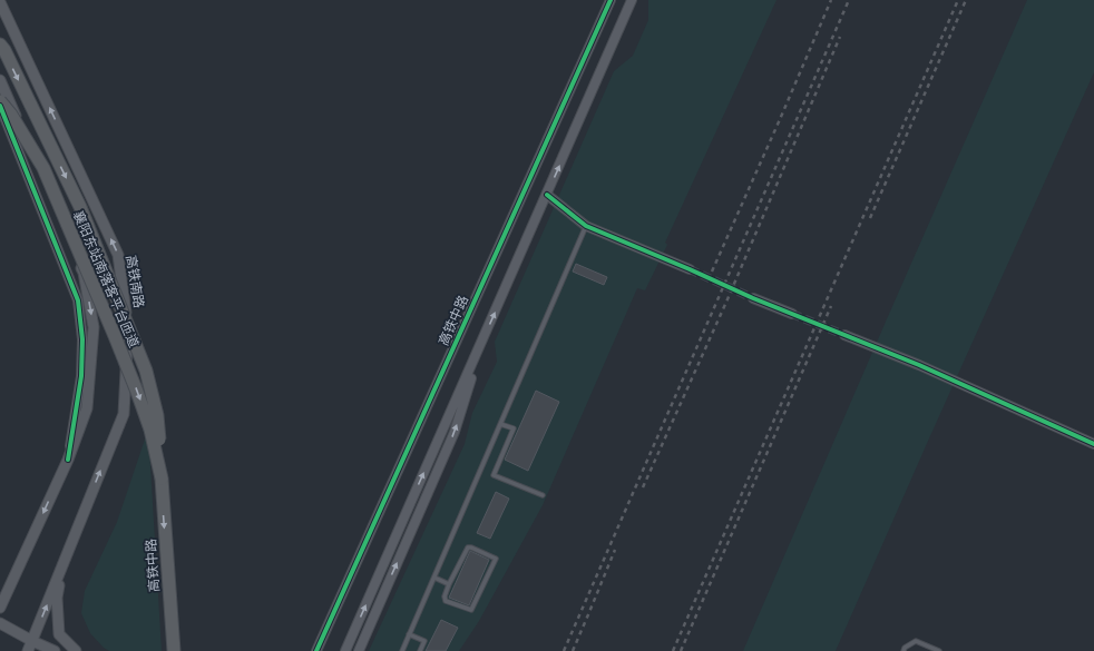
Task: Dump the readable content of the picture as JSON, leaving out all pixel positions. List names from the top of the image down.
{
  "streets": {
    "highway": ["襄阳东站南落客平台匝道", "高铁中路"],
    "main road": ["高铁南路"]
  },
  "crossings": [
    ["襄阳东站南落客平台匝道", "高铁中路"]
  ]
}
